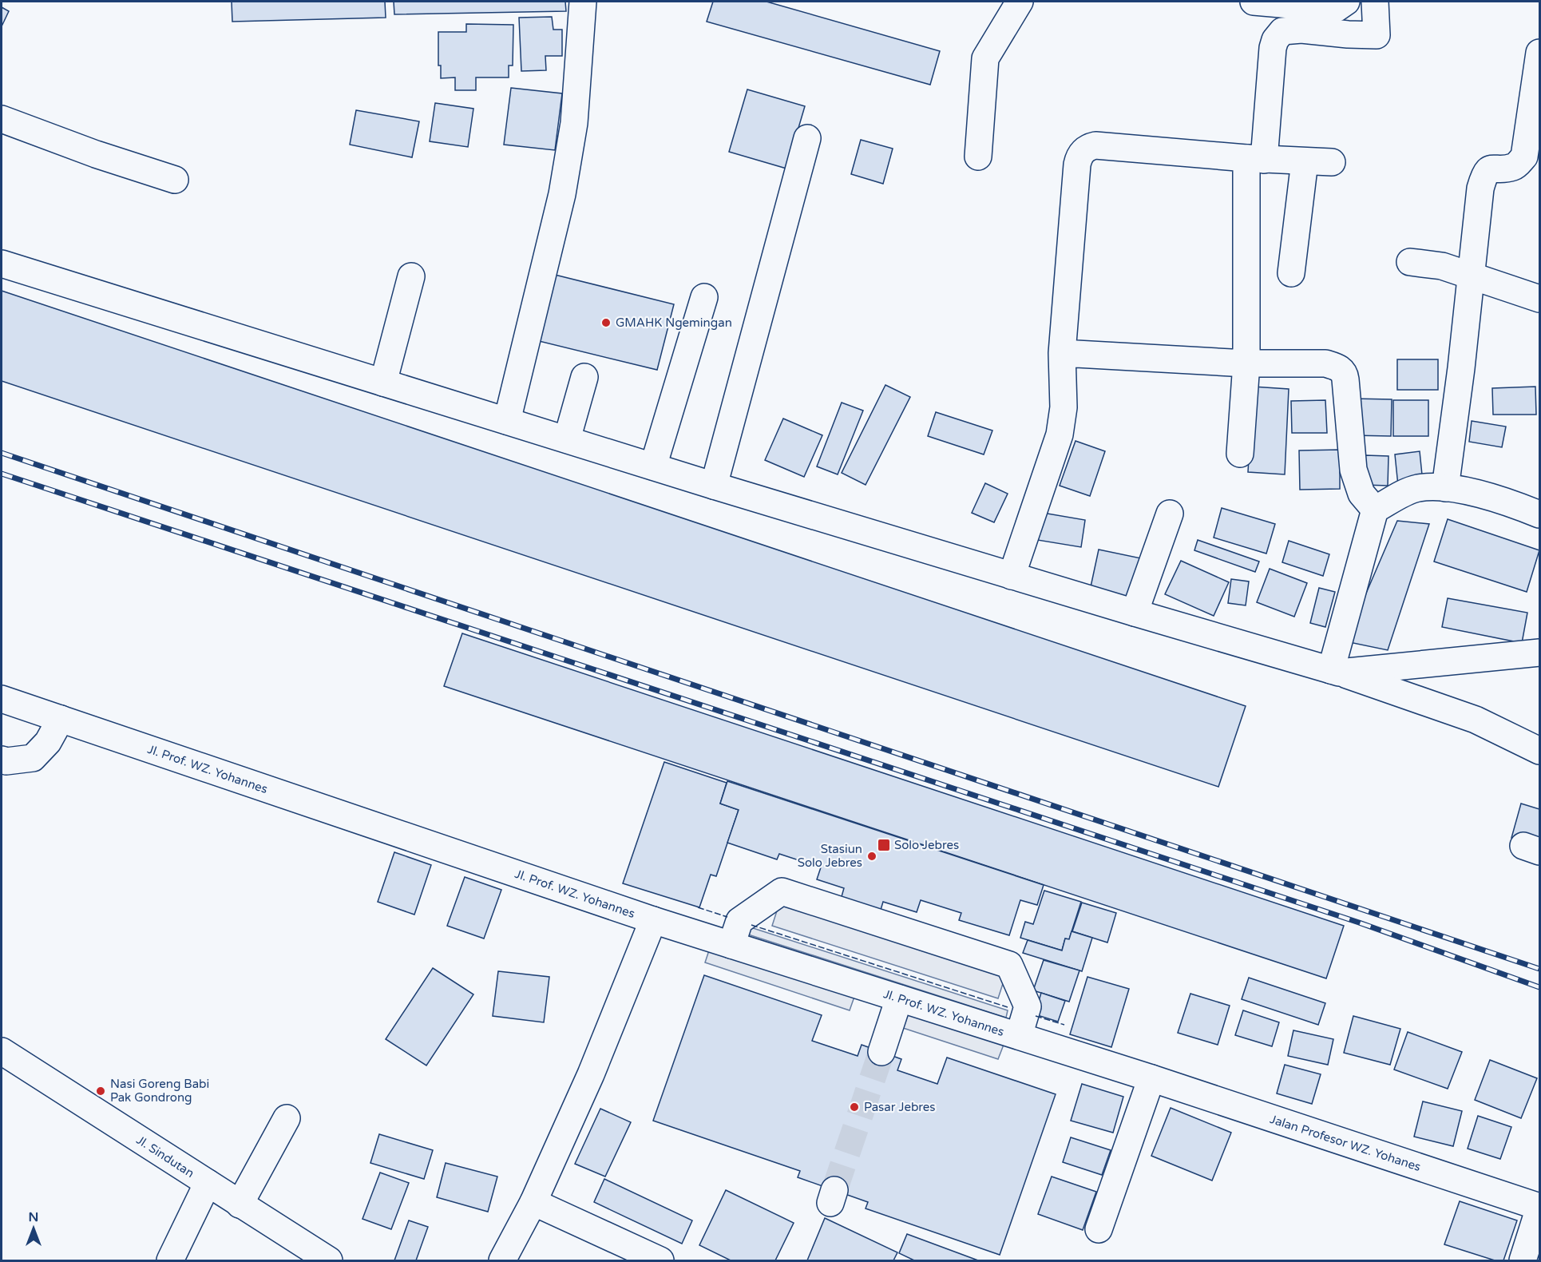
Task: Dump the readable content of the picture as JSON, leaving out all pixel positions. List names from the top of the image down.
{
  "streets": {
    "street": ["Jl. Prof. WZ. Yohannes", "Jalan Profesor WZ. Yohanes", "Jl. Sindutan"]
  },
  "crossings": [
    ["Jl. Prof. WZ. Yohannes", "Jalan Profesor WZ. Yohanes"]
  ],
  "places": {
    "other": [
      "GMAHK Ngemingan",
      "Stasiun Solo Jebres",
      "Nasi Goreng Babi Pak Gondrong",
      "Pasar Jebres"
    ],
    "transit": ["Solo Jebres"]
  },
  "north": "top"
}
